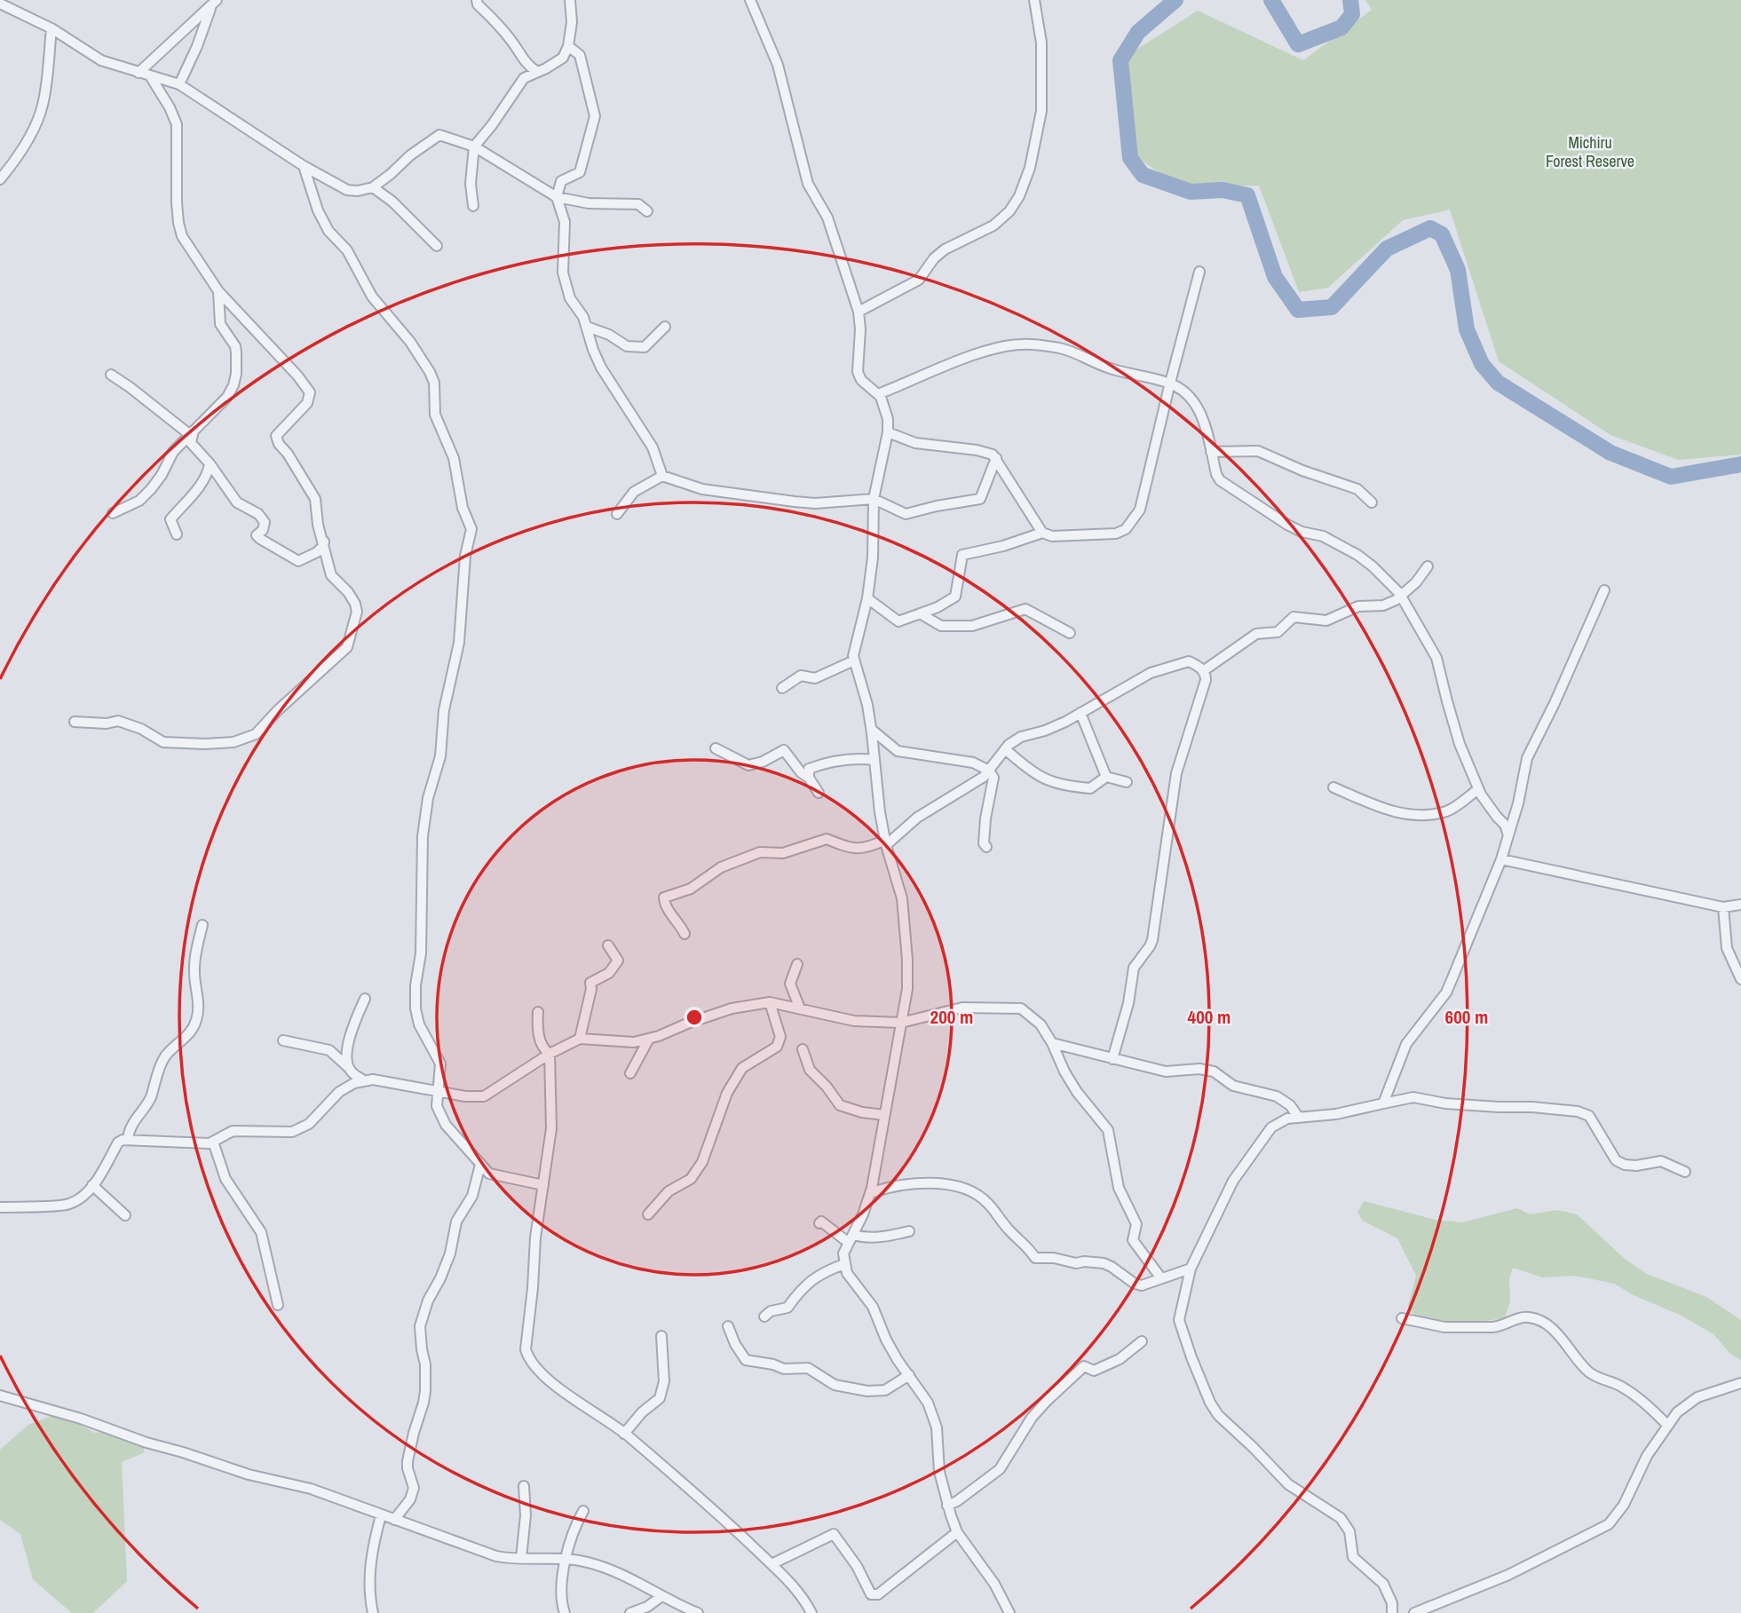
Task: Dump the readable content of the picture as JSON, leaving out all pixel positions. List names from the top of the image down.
{
  "parks": ["Michiru Forest Reserve"],
  "rings": ["200 m", "400 m", "600 m"]
}
